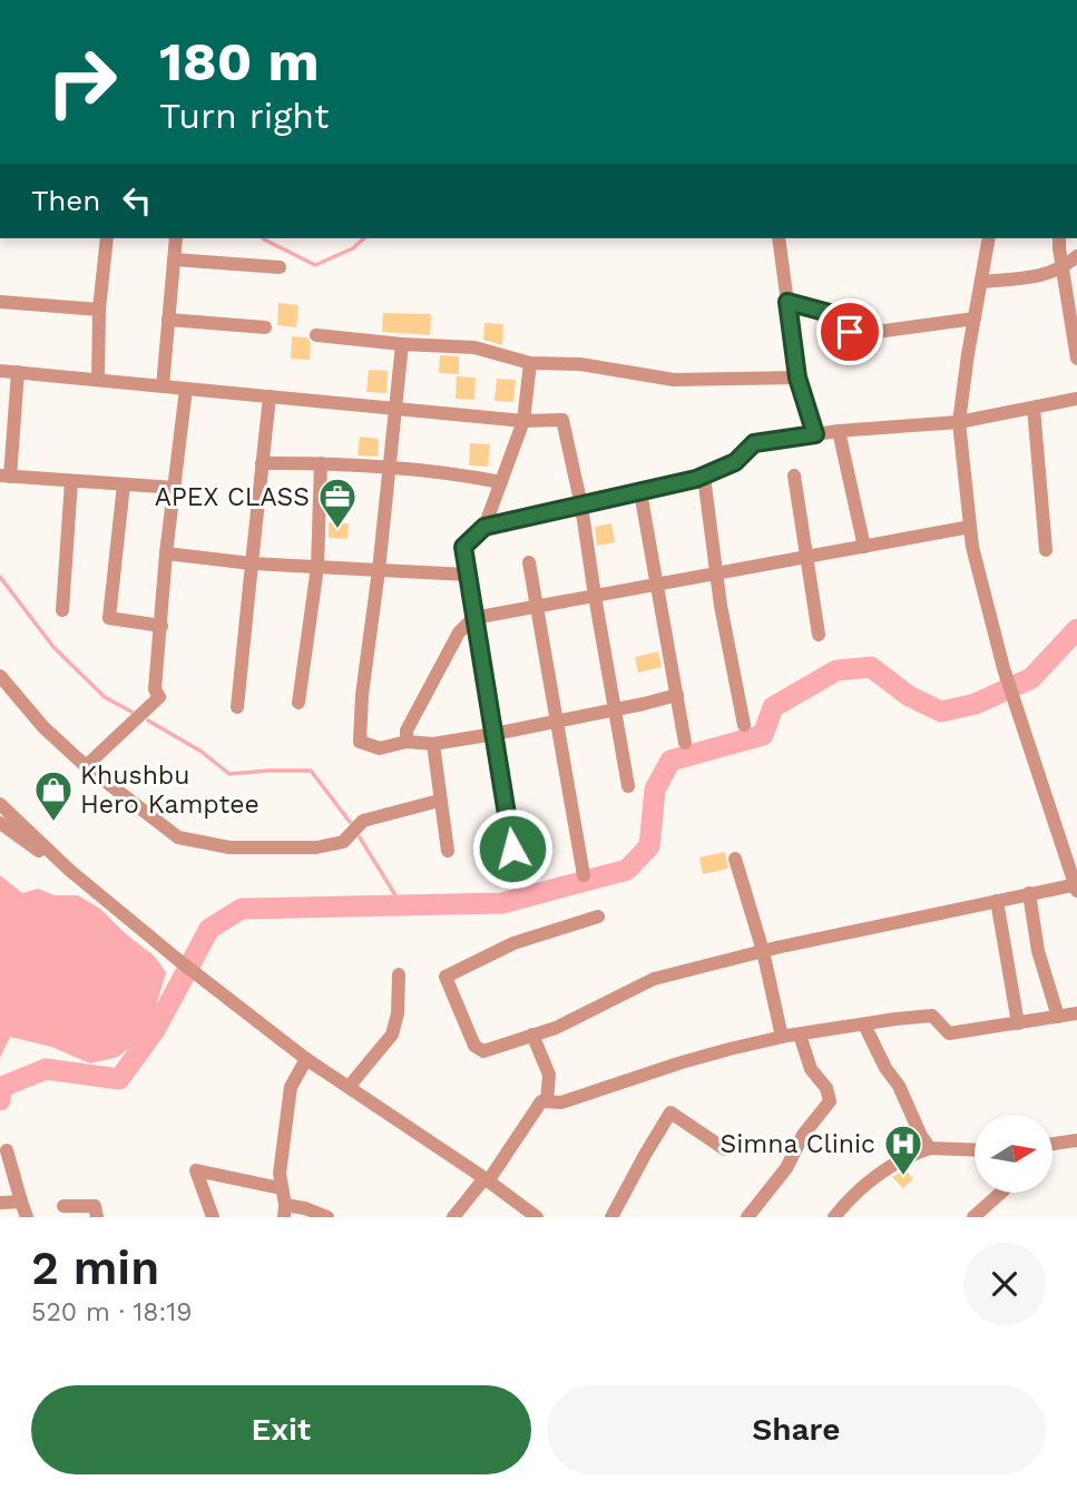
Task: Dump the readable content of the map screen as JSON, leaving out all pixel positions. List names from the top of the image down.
{
  "places": {
    "office": ["APEX CLASS"],
    "shop": ["Khushbu Hero Kamptee"],
    "hospital": ["Simna Clinic"]
  },
  "north": "right",
  "page": {
    "turn": ["180 m", "Turn right"],
    "then": "Then",
    "heading": ["2 min", "520 m · 18:19"],
    "buttons": ["Exit", "Share"]
  }
}
